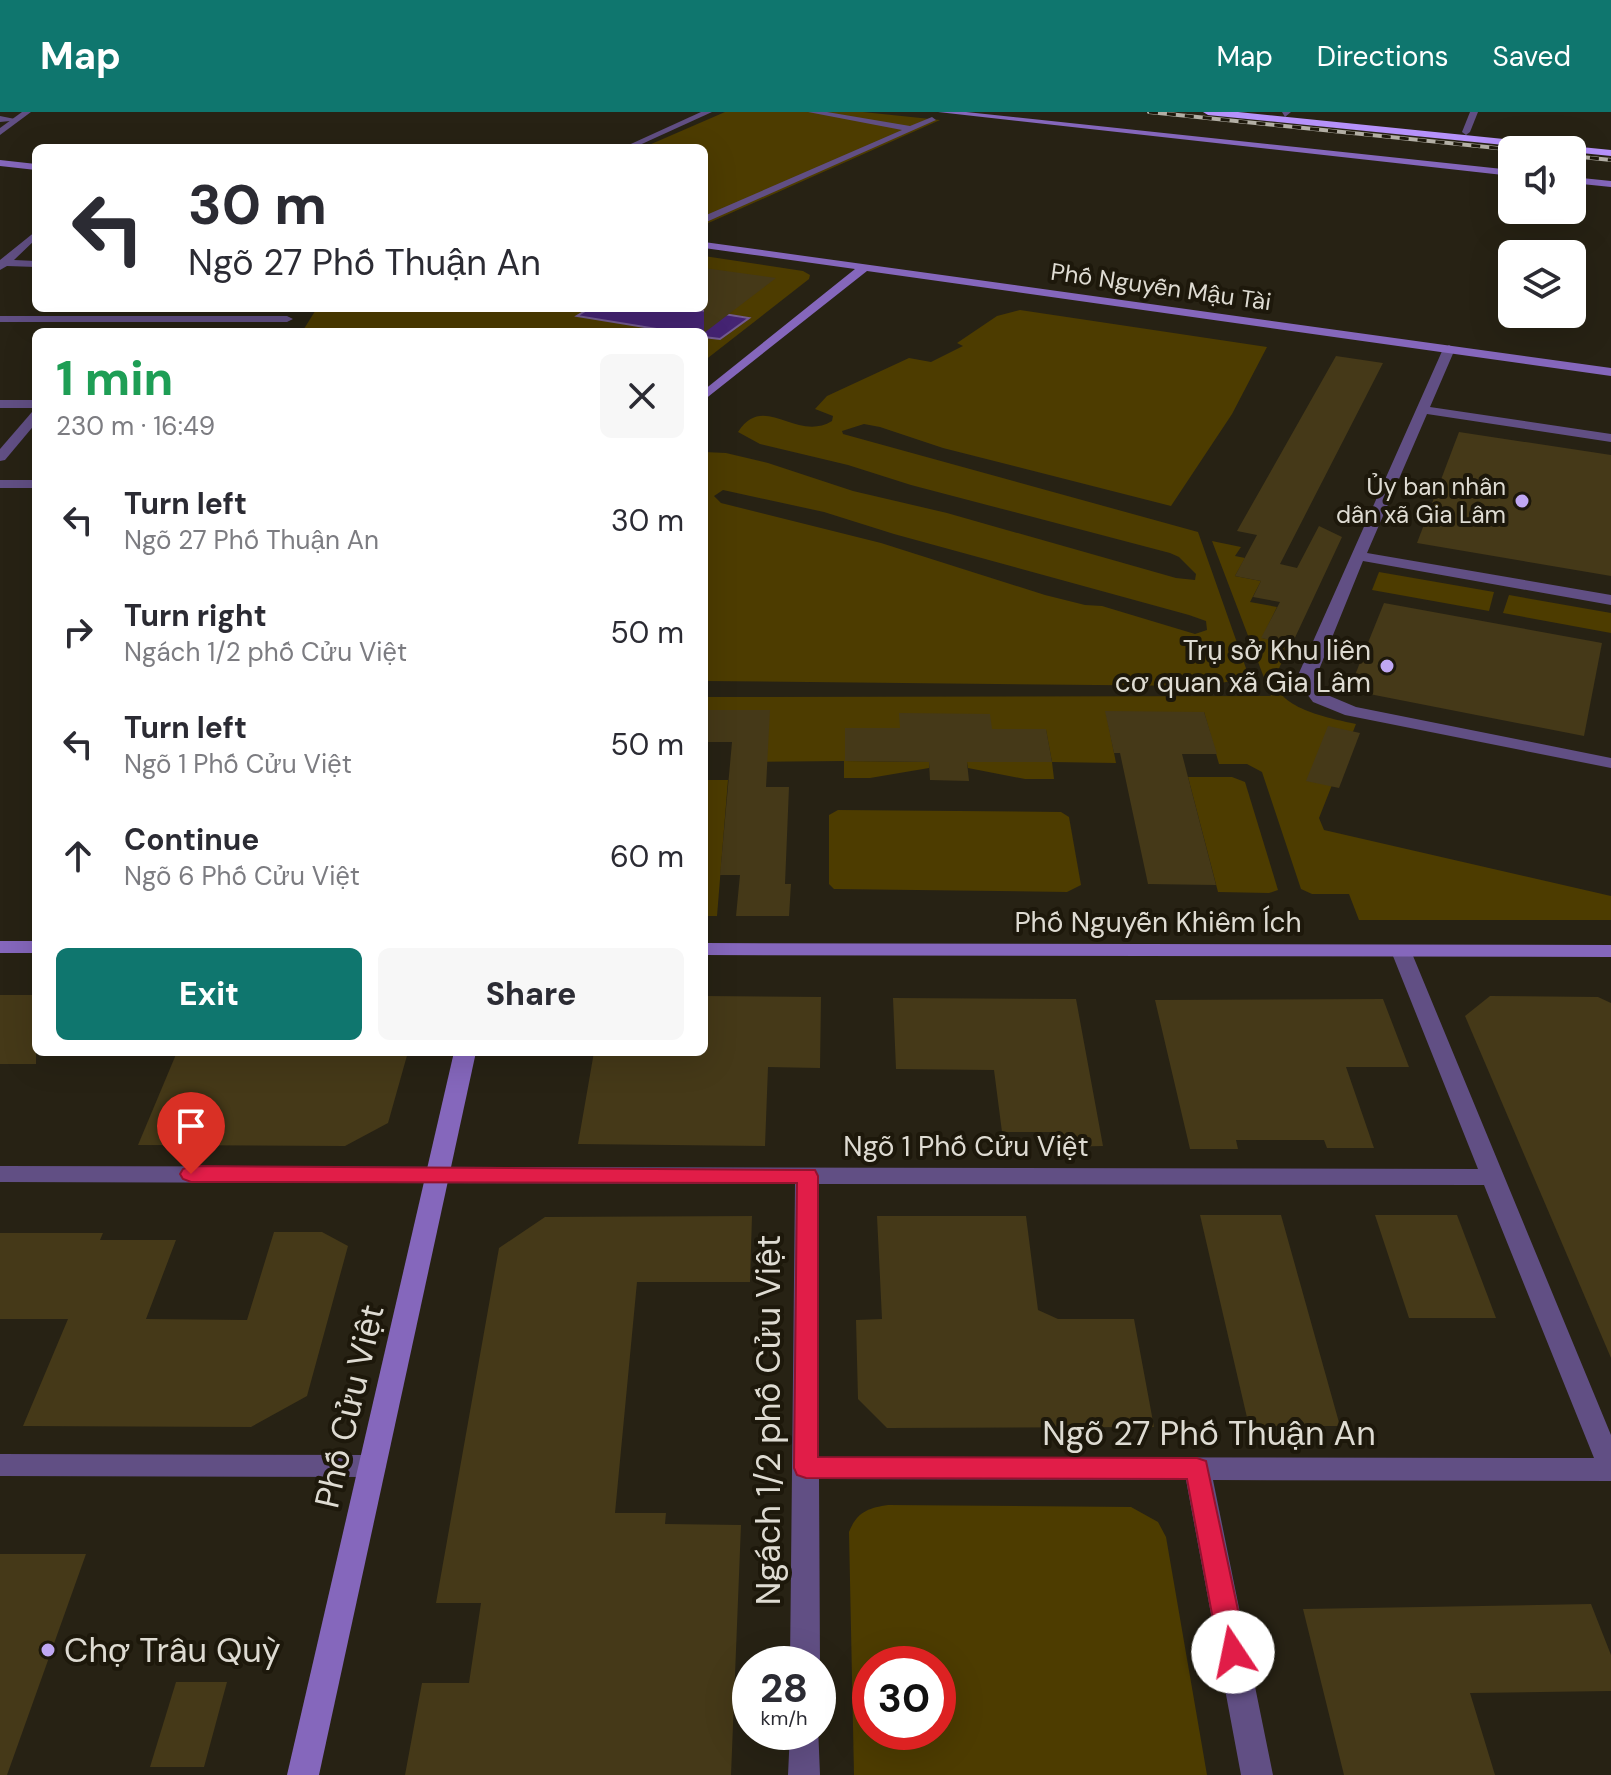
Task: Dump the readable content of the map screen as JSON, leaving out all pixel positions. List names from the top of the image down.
{
  "streets": {
    "street": [
      "Phố Nguyễn Mậu Tài",
      "Phố Nguyễn Khiêm Ích",
      "Ngõ 1 Phố Cửu Việt",
      "Phố Cửu Việt",
      "Ngách 1/2 phố Cửu Việt",
      "Ngõ 27 Phố Thuận An"
    ]
  },
  "crossings": [
    ["Ngõ 1 Phố Cửu Việt", "Phố Cửu Việt"],
    ["Ngõ 1 Phố Cửu Việt", "Ngách 1/2 phố Cửu Việt"],
    ["Ngách 1/2 phố Cửu Việt", "Ngõ 27 Phố Thuận An"]
  ],
  "places": ["Ủy ban nhân dân xã Gia Lâm", "Trụ sở Khu liên cơ quan xã Gia Lâm", "Chợ Trâu Quỳ"],
  "page": {
    "header": "Map",
    "nav": ["Map", "Directions", "Saved"],
    "turn": ["30 m", "Ngõ 27 Phố Thuận An"],
    "heading": ["1 min", "230 m · 16:49"],
    "list": [
      {
        "name": "Turn left",
        "note": "Ngõ 27 Phố Thuận An",
        "value": "30 m"
      },
      {
        "name": "Turn right",
        "note": "Ngách 1/2 phố Cửu Việt",
        "value": "50 m"
      },
      {
        "name": "Turn left",
        "note": "Ngõ 1 Phố Cửu Việt",
        "value": "50 m"
      },
      {
        "name": "Continue",
        "note": "Ngõ 6 Phố Cửu Việt",
        "value": "60 m"
      }
    ],
    "buttons": ["Exit", "Share"],
    "speed": "28 km/h",
    "limit": "30"
  }
}
